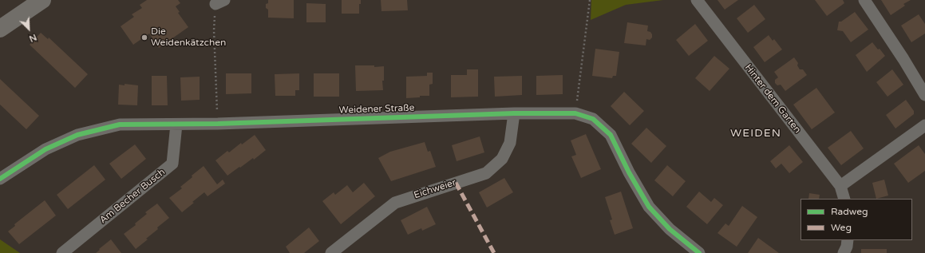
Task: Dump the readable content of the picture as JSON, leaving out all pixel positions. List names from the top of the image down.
{
  "streets": {
    "street": [
      "Hinter dem Garten",
      "Weidener Straße",
      "Eichweier",
      "Am Becher Busch"
    ]
  },
  "crossings": [
    ["Weidener Straße", "Eichweier"],
    ["Weidener Straße", "Am Becher Busch"]
  ],
  "districts": ["WEIDEN"],
  "places": ["Die Weidenkätzchen"],
  "legend": ["Radweg", "Weg"],
  "north": "bottom right"
}
